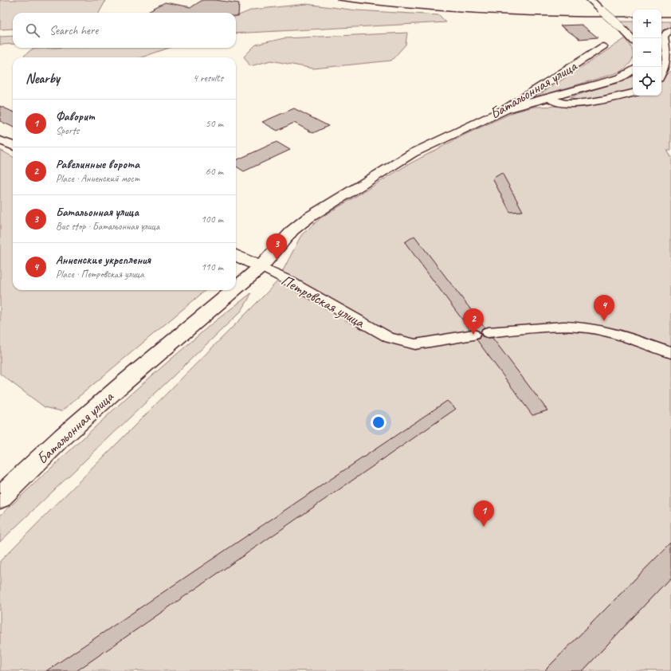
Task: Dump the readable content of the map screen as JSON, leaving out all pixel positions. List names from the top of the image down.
{
  "streets": {
    "street": ["Батальонная улица", "Петровская улица"]
  },
  "crossings": [
    ["Батальонная улица", "Петровская улица"]
  ],
  "page": {
    "map_buttons": ["+", "−"],
    "search": "Search here",
    "heading": ["Nearby", "4 results"],
    "list": [
      {
        "mark": "1",
        "name": "Фаворит",
        "note": "Sports",
        "value": "50 m"
      },
      {
        "mark": "2",
        "name": "Равелинные ворота",
        "note": "Place · Анненский мост",
        "value": "60 m"
      },
      {
        "mark": "3",
        "name": "Батальонная улица",
        "note": "Bus stop · Батальонная улица",
        "value": "100 m"
      },
      {
        "mark": "4",
        "name": "Анненские укрепления",
        "note": "Place · Петровская улица",
        "value": "110 m"
      }
    ],
    "pins": [
      "3",
      "4",
      "2",
      "1"
    ]
  }
}
